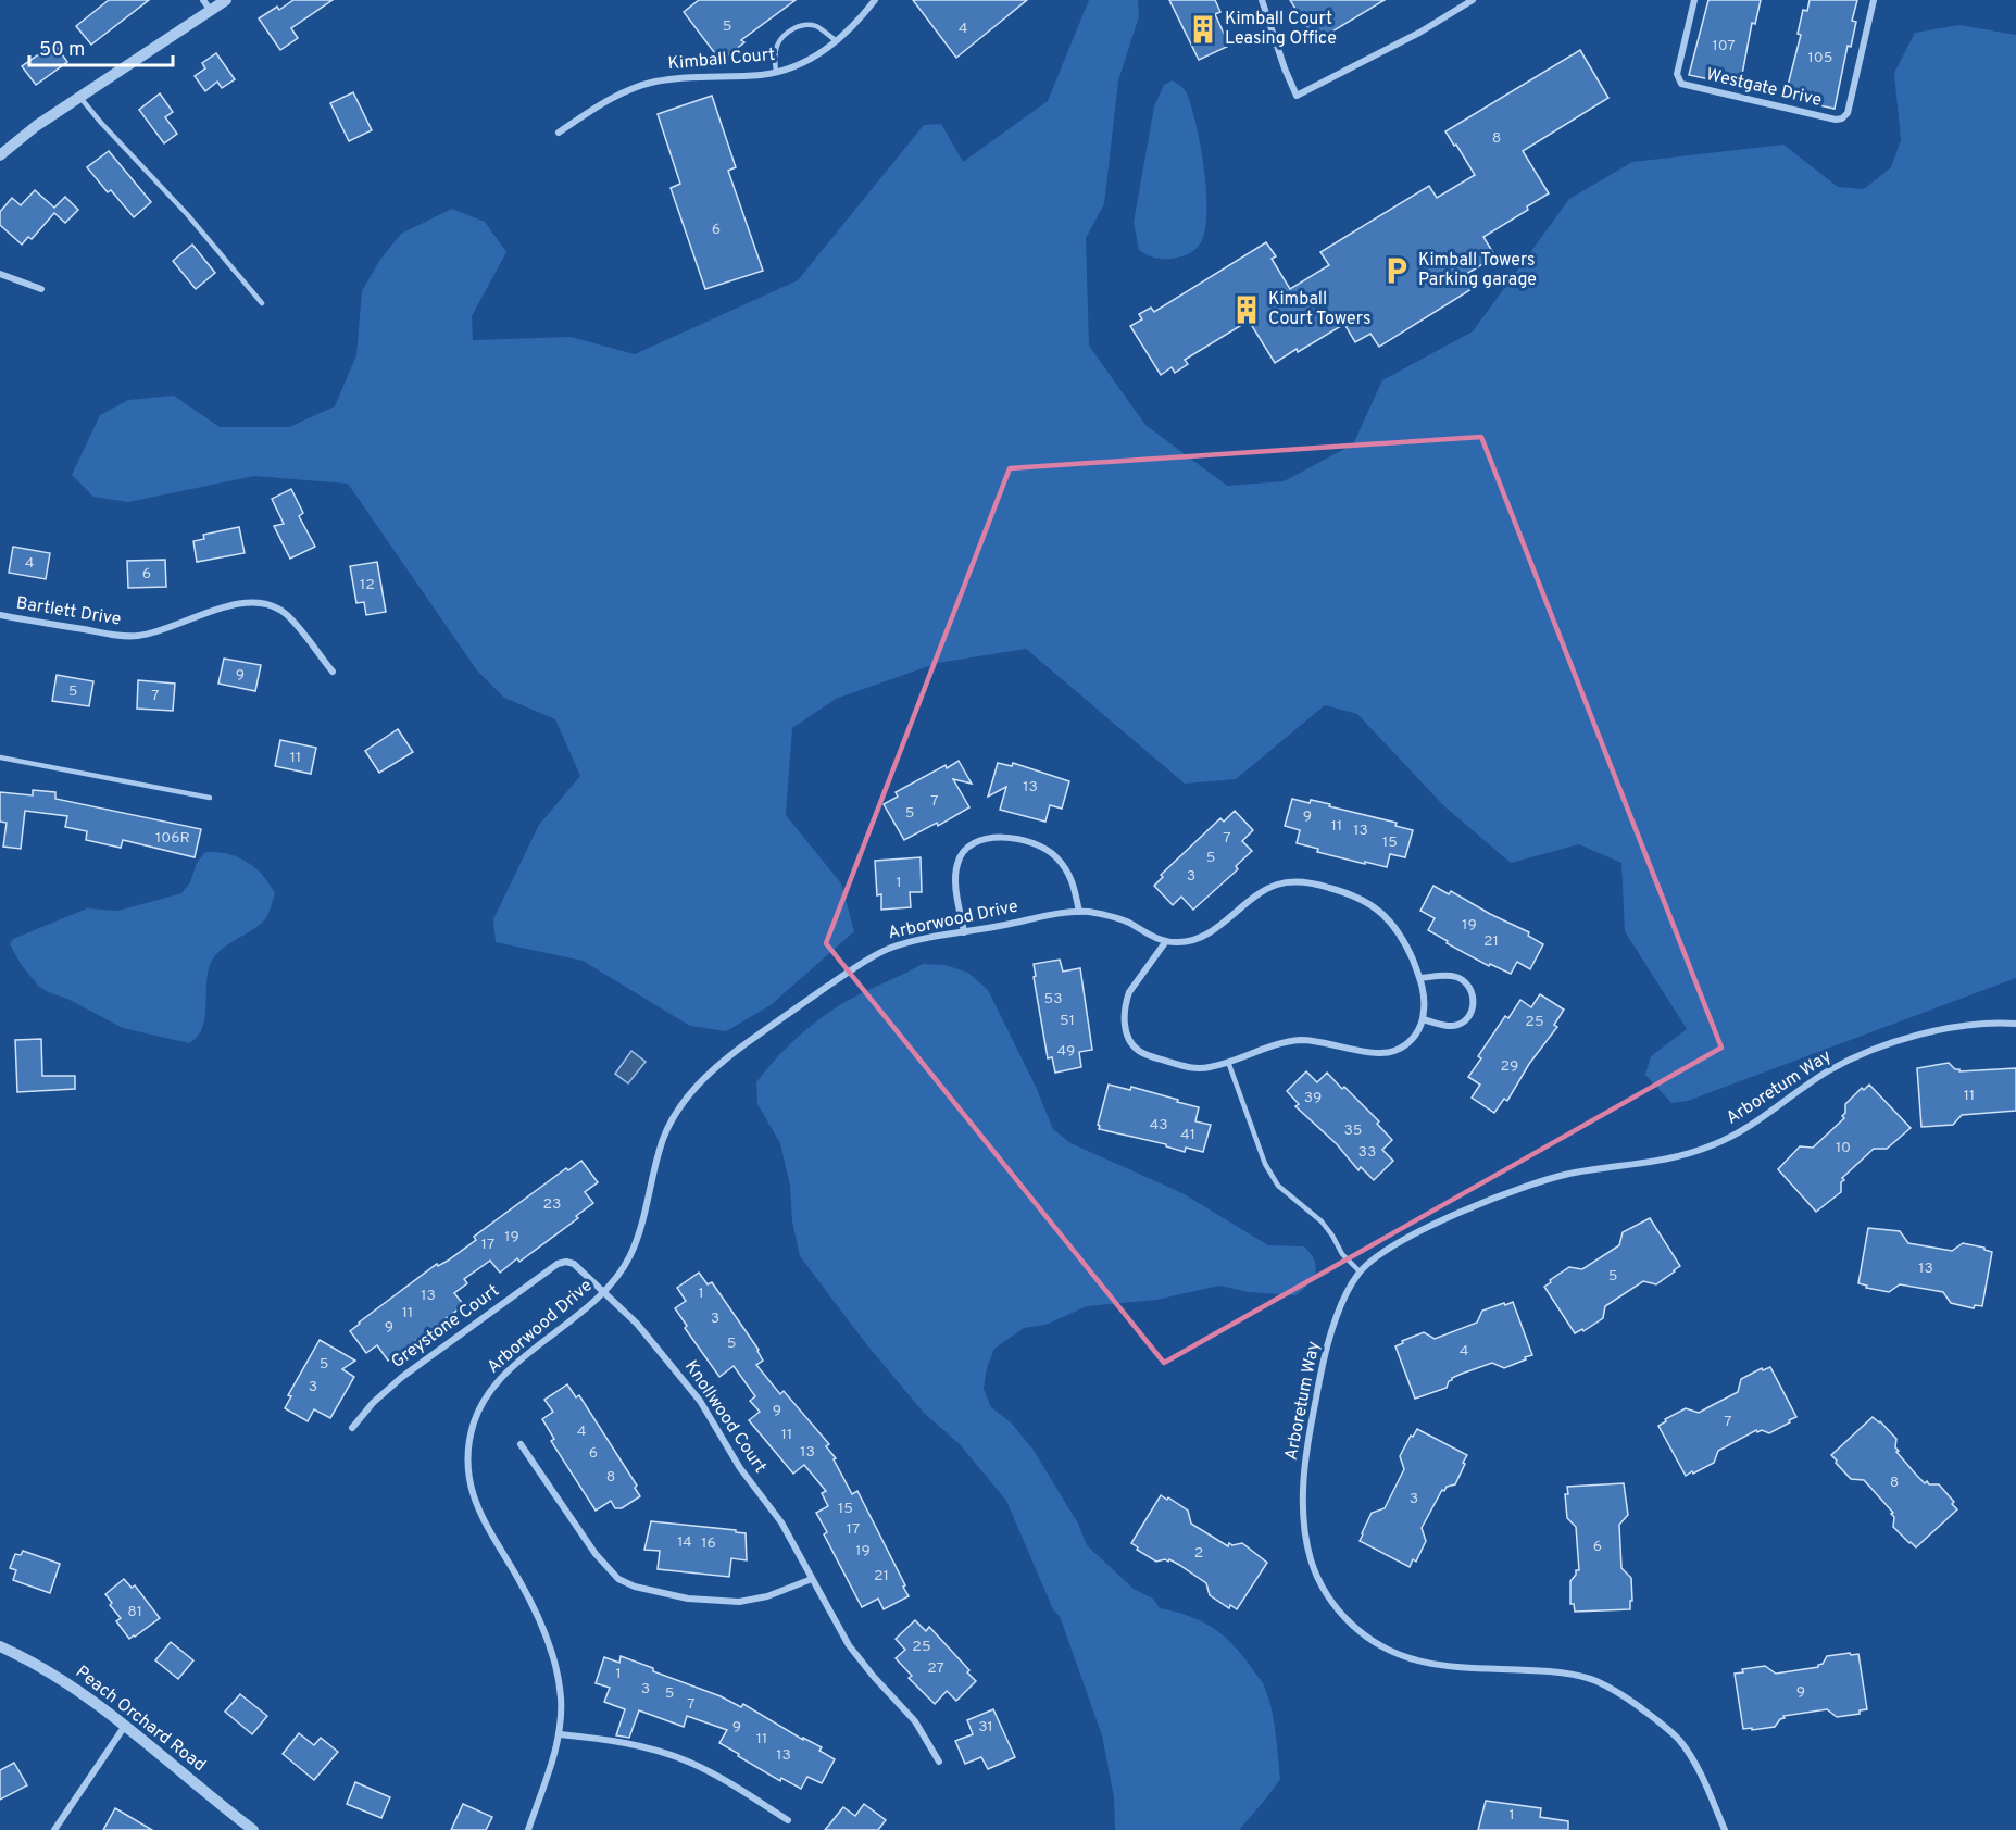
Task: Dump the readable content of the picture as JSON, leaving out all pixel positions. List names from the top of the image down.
{
  "streets": {
    "street": [
      "Kimball Court",
      "Westgate Drive",
      "Bartlett Drive",
      "Arborwood Drive",
      "Arboretum Way",
      "Greystone Court",
      "Knollwood Court",
      "Peach Orchard Road"
    ]
  },
  "crossings": [
    ["Arborwood Drive", "Knollwood Court"],
    ["Greystone Court", "Knollwood Court"]
  ],
  "places": {
    "building": ["Kimball Court Leasing Office", "Kimball Court Towers"],
    "parking": ["Kimball Towers Parking garage"]
  },
  "house_numbers": [
    "5",
    "4",
    "107",
    "105",
    "8",
    "6",
    "4",
    "6",
    "12",
    "9",
    "5",
    "7",
    "11",
    "13",
    "7",
    "5",
    "9",
    "11",
    "13",
    "106R",
    "7",
    "15",
    "5",
    "3",
    "1",
    "19",
    "21",
    "53",
    "51",
    "25",
    "49",
    "29",
    "11",
    "39",
    "43",
    "35",
    "41",
    "10",
    "33",
    "23",
    "19",
    "17",
    "13",
    "5",
    "1",
    "13",
    "11",
    "3",
    "9",
    "5",
    "4",
    "5",
    "3",
    "9",
    "7",
    "4",
    "11",
    "13",
    "6",
    "8",
    "8",
    "3",
    "15",
    "17",
    "14",
    "16",
    "6",
    "19",
    "2",
    "21",
    "81",
    "25",
    "27",
    "1",
    "3",
    "9",
    "5",
    "7",
    "9",
    "31",
    "11",
    "13",
    "1"
  ],
  "scale_bar": "50 m"
}
